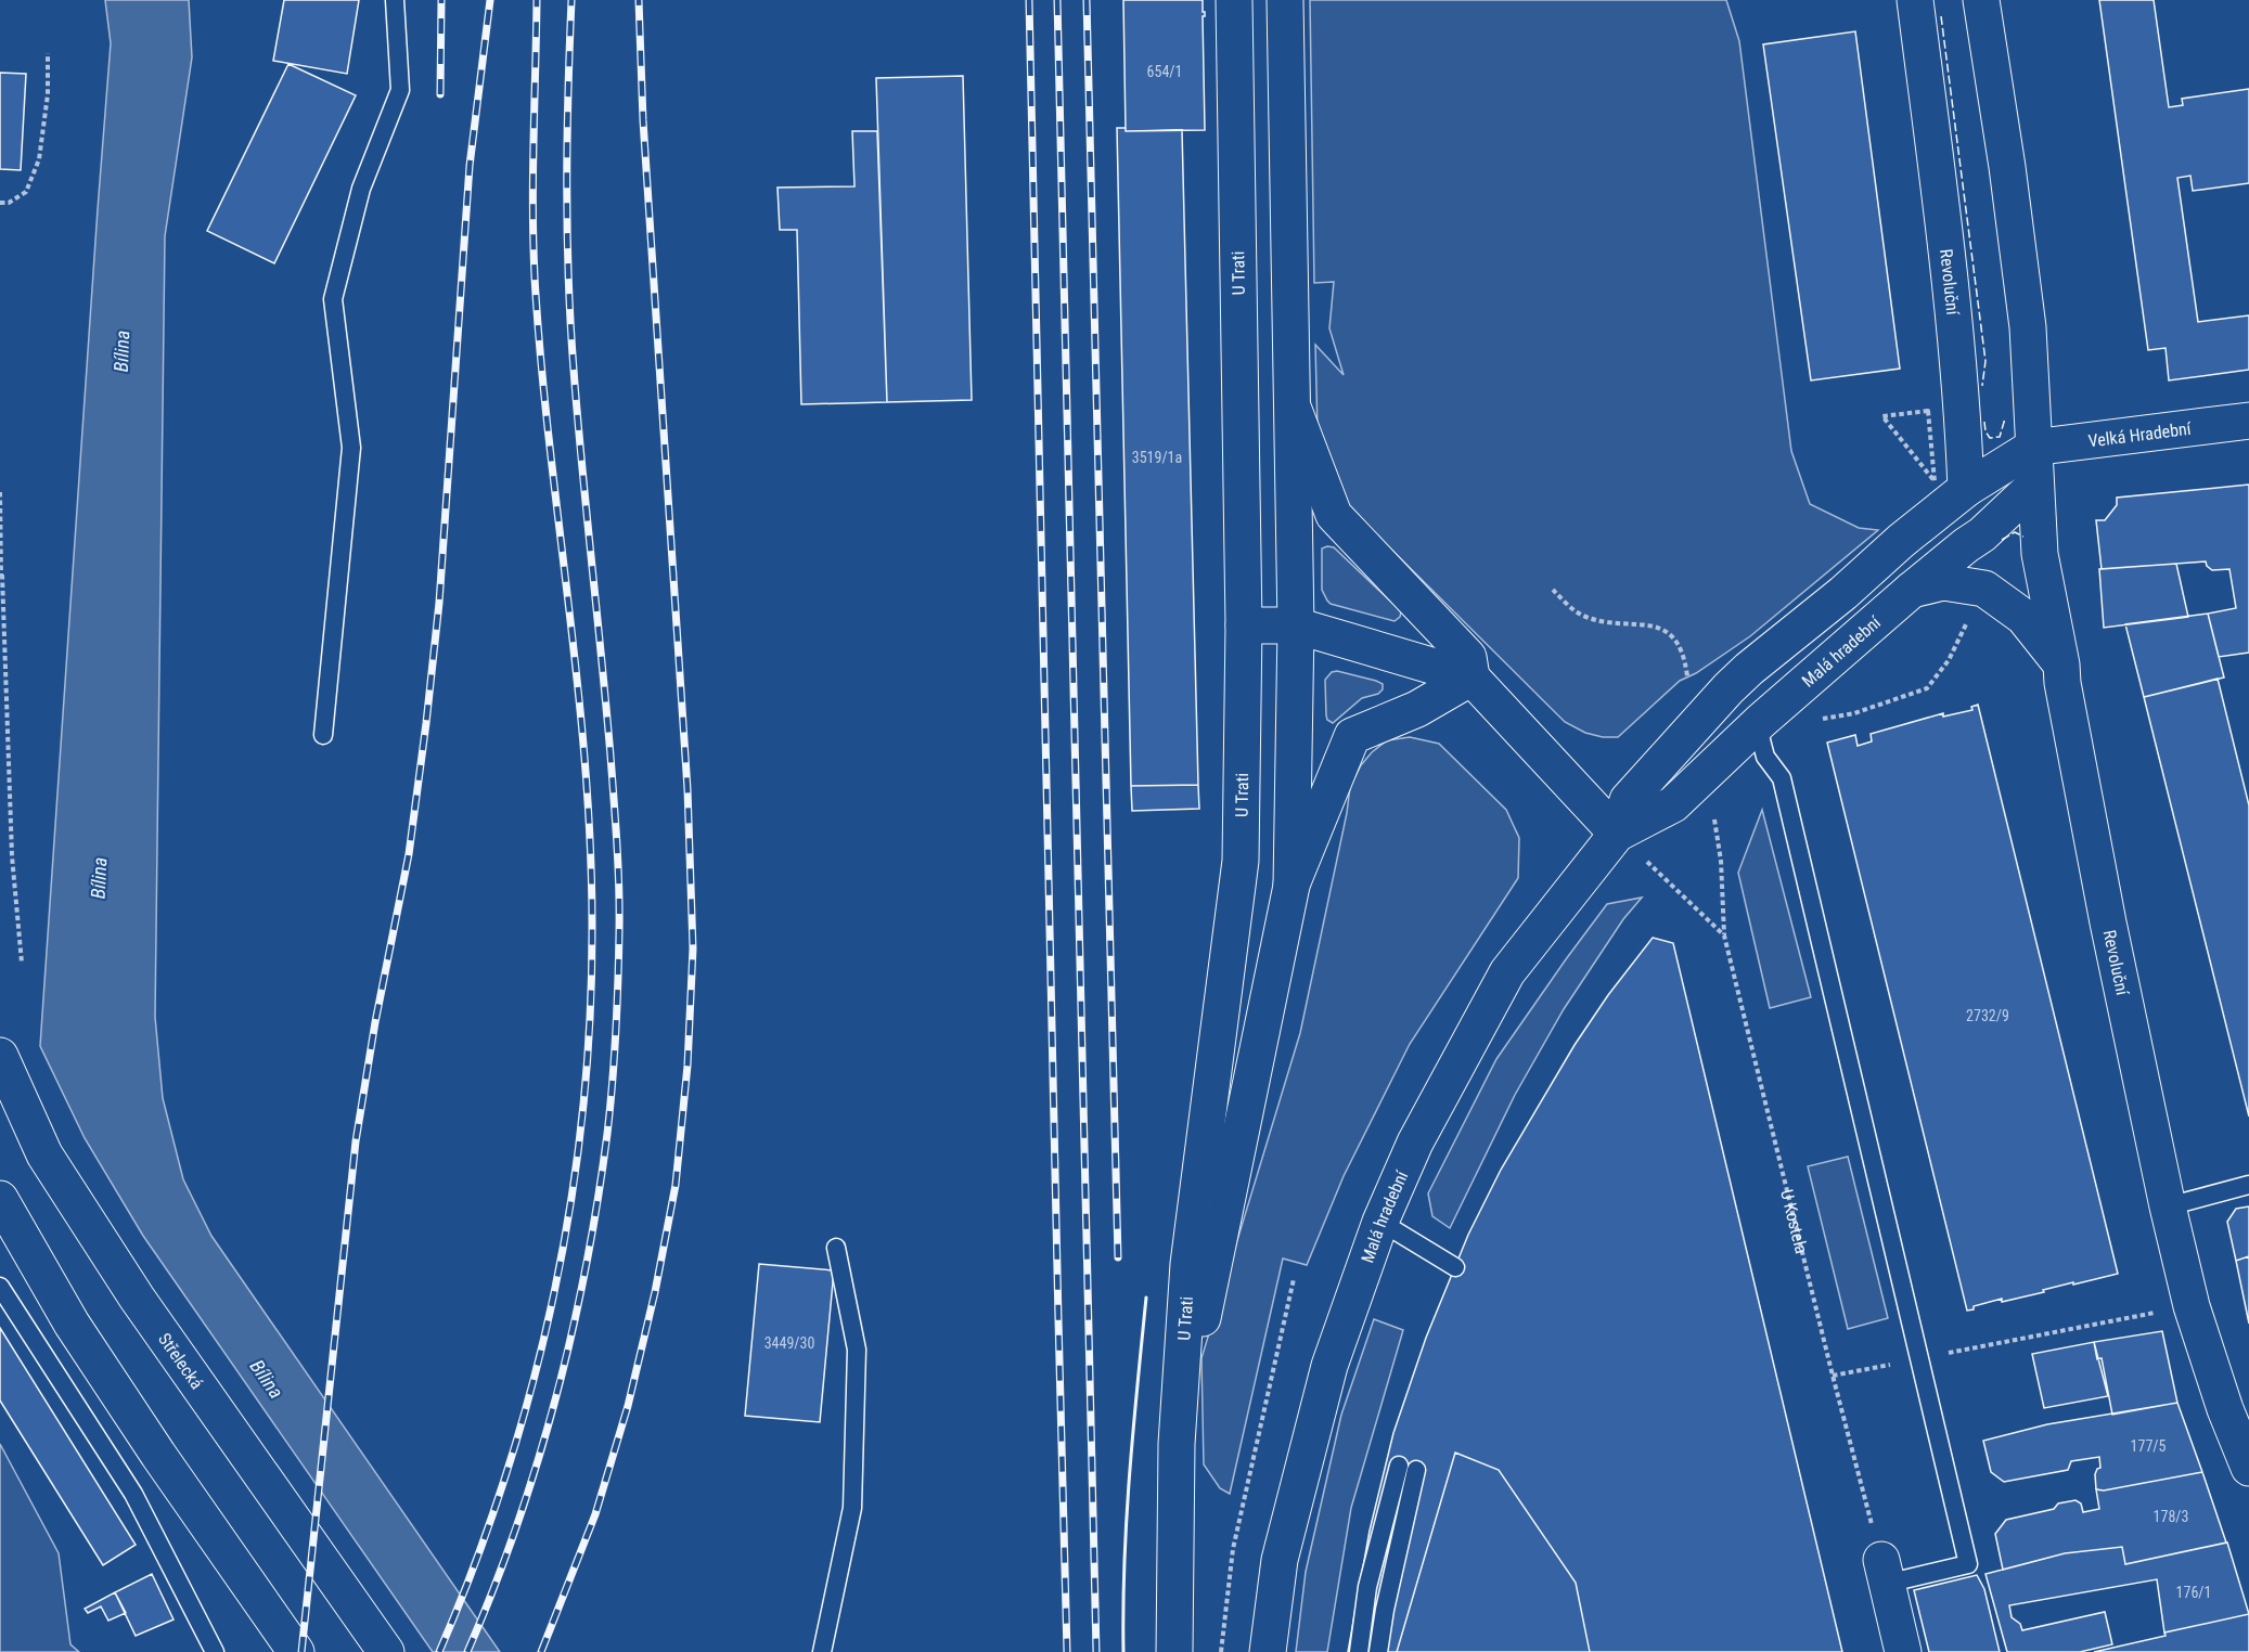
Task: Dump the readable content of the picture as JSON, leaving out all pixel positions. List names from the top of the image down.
{
  "streets": {
    "street": [
      "U Trati",
      "Revoluční",
      "Velká Hradební",
      "Malá hradební",
      "Střelecká"
    ],
    "path": ["U Kostela"]
  },
  "crossings": [
    ["U Trati", "Malá hradební"],
    ["Revoluční", "Velká Hradební"],
    ["Revoluční", "Malá hradební"]
  ],
  "water": ["Bílina"],
  "house_numbers": [
    "654/1",
    "3519/1a",
    "2732/9",
    "3449/30",
    "177/5",
    "178/3",
    "176/1"
  ]
}
